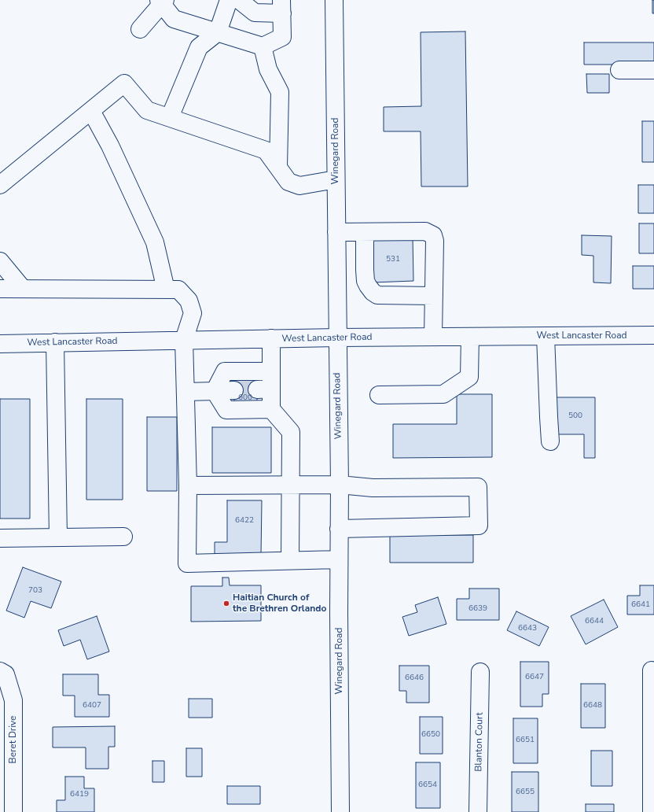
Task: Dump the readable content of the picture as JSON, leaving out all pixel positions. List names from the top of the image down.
{
  "streets": {
    "street": [
      "Winegard Road",
      "West Lancaster Road",
      "Beret Drive",
      "Blanton Court"
    ]
  },
  "crossings": [
    ["Winegard Road", "West Lancaster Road"]
  ],
  "places": ["Haitian Church of the Brethren Orlando"],
  "house_numbers": [
    "531",
    "600",
    "500",
    "6422",
    "703",
    "6641",
    "6639",
    "6644",
    "6643",
    "6647",
    "6646",
    "6407",
    "6648",
    "6650",
    "6651",
    "6654",
    "6655",
    "6419"
  ]
}
